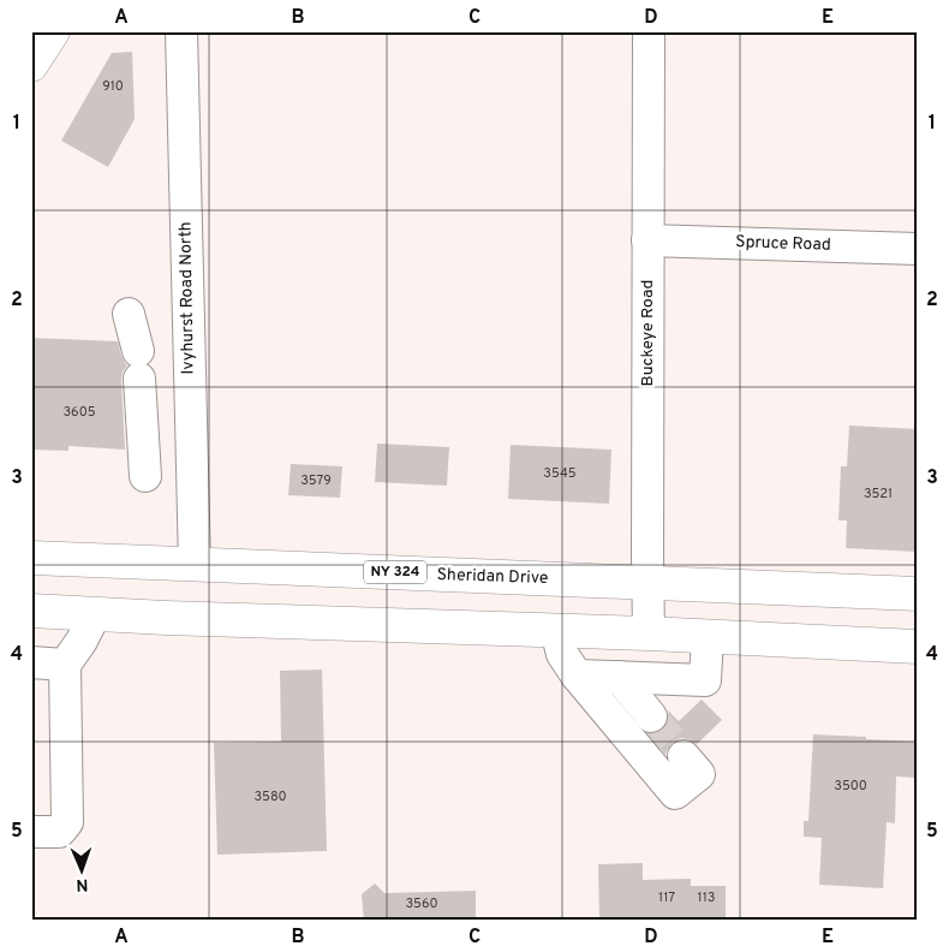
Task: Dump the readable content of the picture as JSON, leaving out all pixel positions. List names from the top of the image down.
{
  "streets": {
    "main road": ["NY 324", "Sheridan Drive"],
    "street": ["Spruce Road", "Ivyhurst Road North", "Buckeye Road"]
  },
  "crossings": [
    ["Spruce Road", "Buckeye Road"],
    ["Ivyhurst Road North", "Sheridan Drive"],
    ["Buckeye Road", "Sheridan Drive"]
  ],
  "house_numbers": [
    "910",
    "3605",
    "3545",
    "3579",
    "3521",
    "3500",
    "3580",
    "117",
    "113",
    "3560"
  ],
  "north": "bottom",
  "grid": {
    "columns": [
      "A",
      "B",
      "C",
      "D",
      "E"
    ],
    "rows": [
      "1",
      "2",
      "3",
      "4",
      "5"
    ]
  }
}
